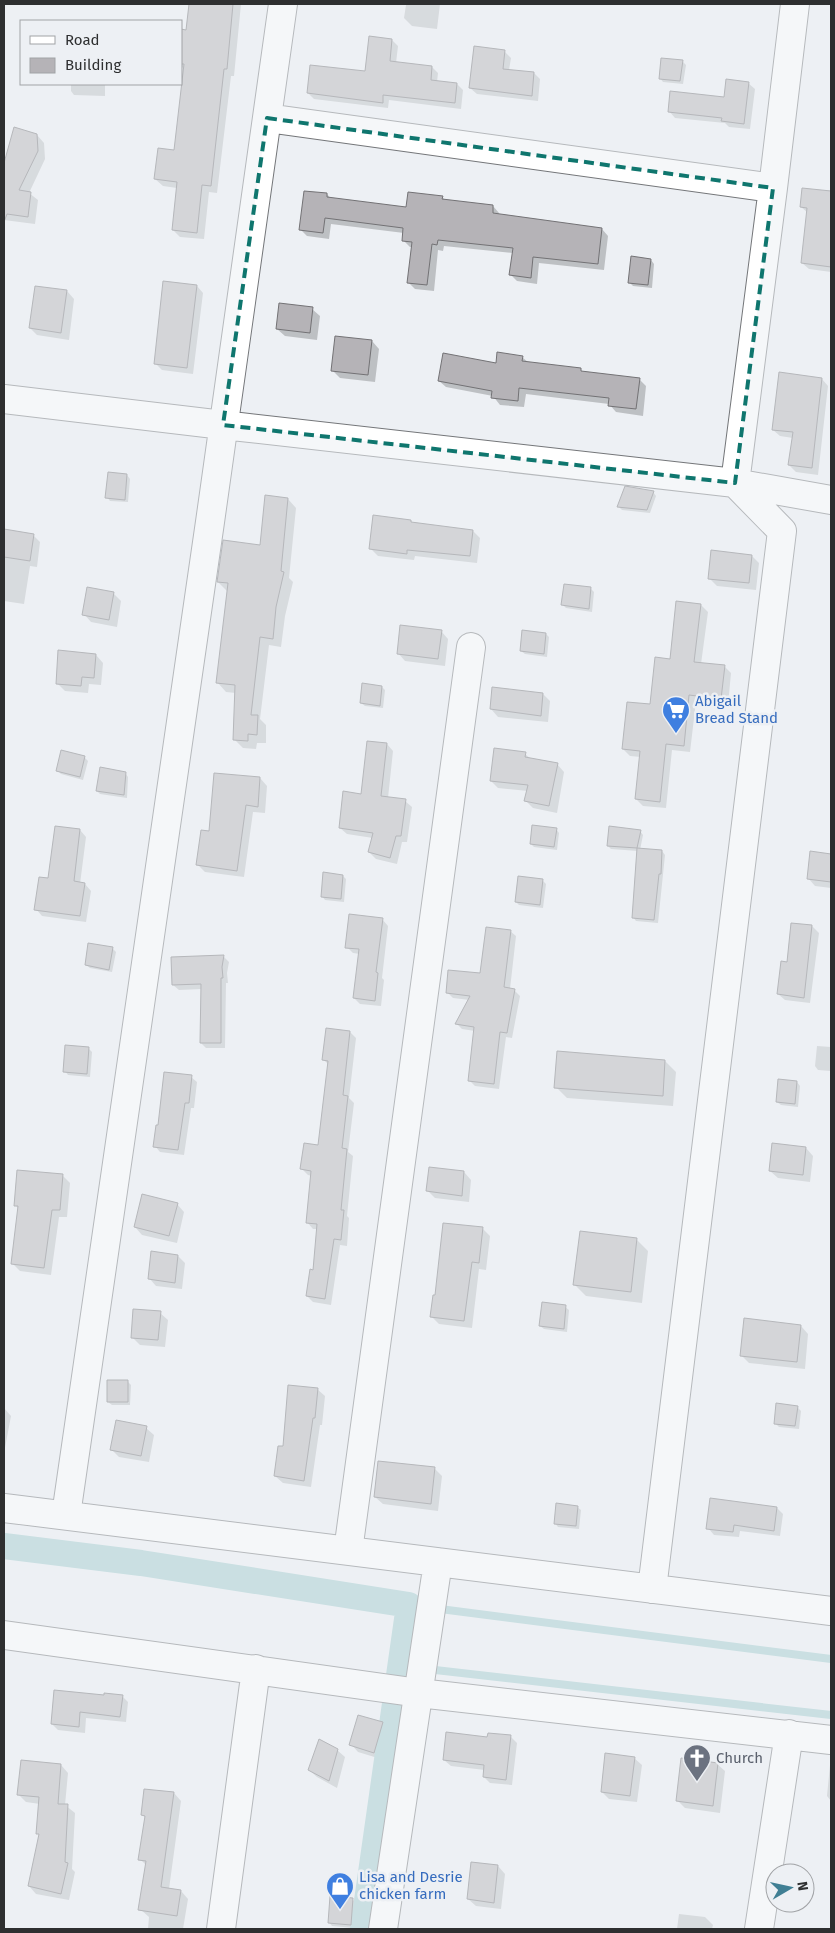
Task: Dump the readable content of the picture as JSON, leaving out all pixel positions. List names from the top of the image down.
{
  "places": {
    "supermarket": ["Abigail Bread Stand"],
    "church": ["Church"],
    "shop": ["Lisa and Desrie chicken farm"]
  },
  "legend": ["Road", "Building"],
  "north": "right"
}
